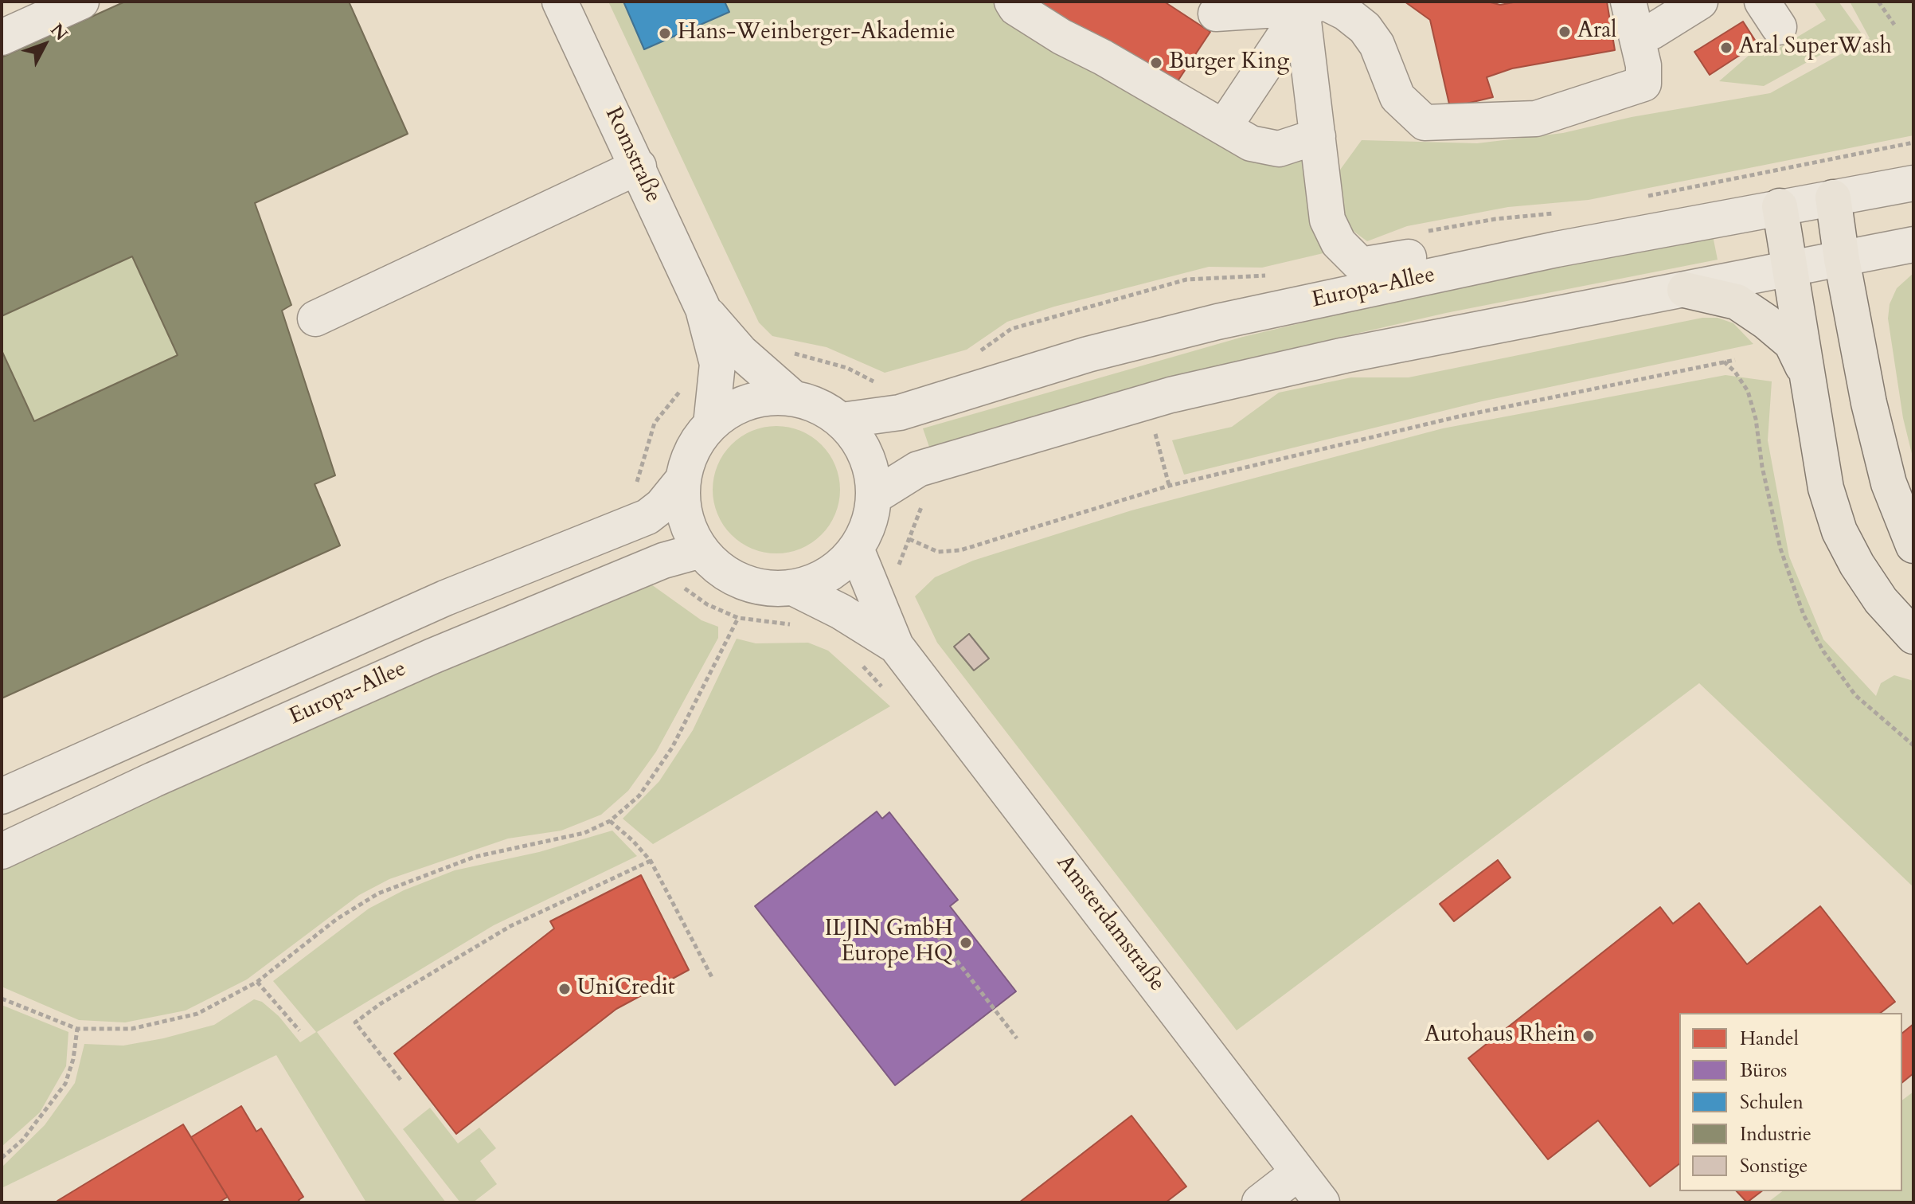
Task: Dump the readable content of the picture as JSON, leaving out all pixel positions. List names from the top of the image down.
{
  "streets": {
    "street": ["Romstraße", "Europa-Allee", "Amsterdamstraße"]
  },
  "crossings": [
    ["Romstraße", "Europa-Allee"],
    ["Romstraße", "Amsterdamstraße"],
    ["Europa-Allee", "Amsterdamstraße"]
  ],
  "places": [
    "Aral",
    "Hans-Weinberger-Akademie",
    "Aral SuperWash",
    "Burger King",
    "ILJIN GmbH Europe HQ",
    "UniCredit",
    "Autohaus Rhein"
  ],
  "legend": [
    "Handel",
    "Büros",
    "Schulen",
    "Industrie",
    "Sonstige"
  ],
  "north": "top right"
}
